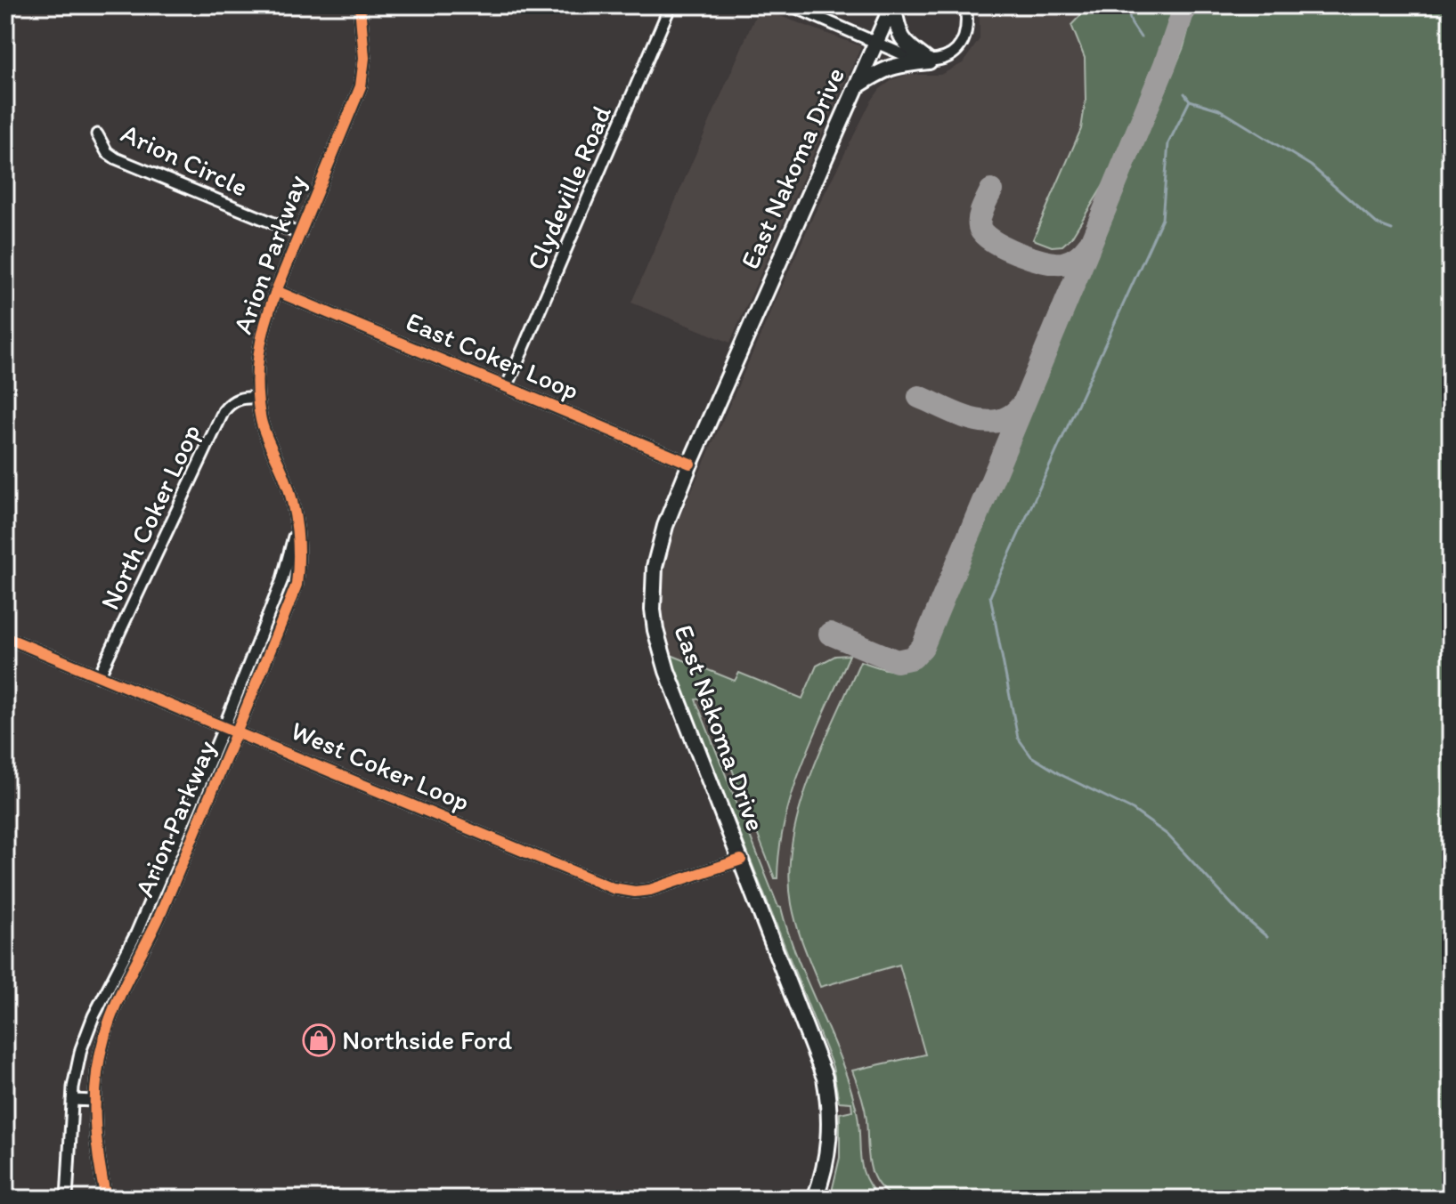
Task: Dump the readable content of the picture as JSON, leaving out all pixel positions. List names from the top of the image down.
{
  "streets": {
    "main road": ["East Nakoma Drive"],
    "street": [
      "Arion Circle",
      "Clydeville Road",
      "Arion Parkway",
      "East Coker Loop",
      "North Coker Loop",
      "West Coker Loop"
    ]
  },
  "crossings": [
    ["Arion Circle", "Arion Parkway"],
    ["East Nakoma Drive", "East Coker Loop"],
    ["East Nakoma Drive", "West Coker Loop"],
    ["Clydeville Road", "East Coker Loop"],
    ["Arion Parkway", "East Coker Loop"],
    ["Arion Parkway", "North Coker Loop"],
    ["Arion Parkway", "West Coker Loop"],
    ["North Coker Loop", "West Coker Loop"]
  ],
  "places": {
    "shop": ["Northside Ford"]
  }
}
